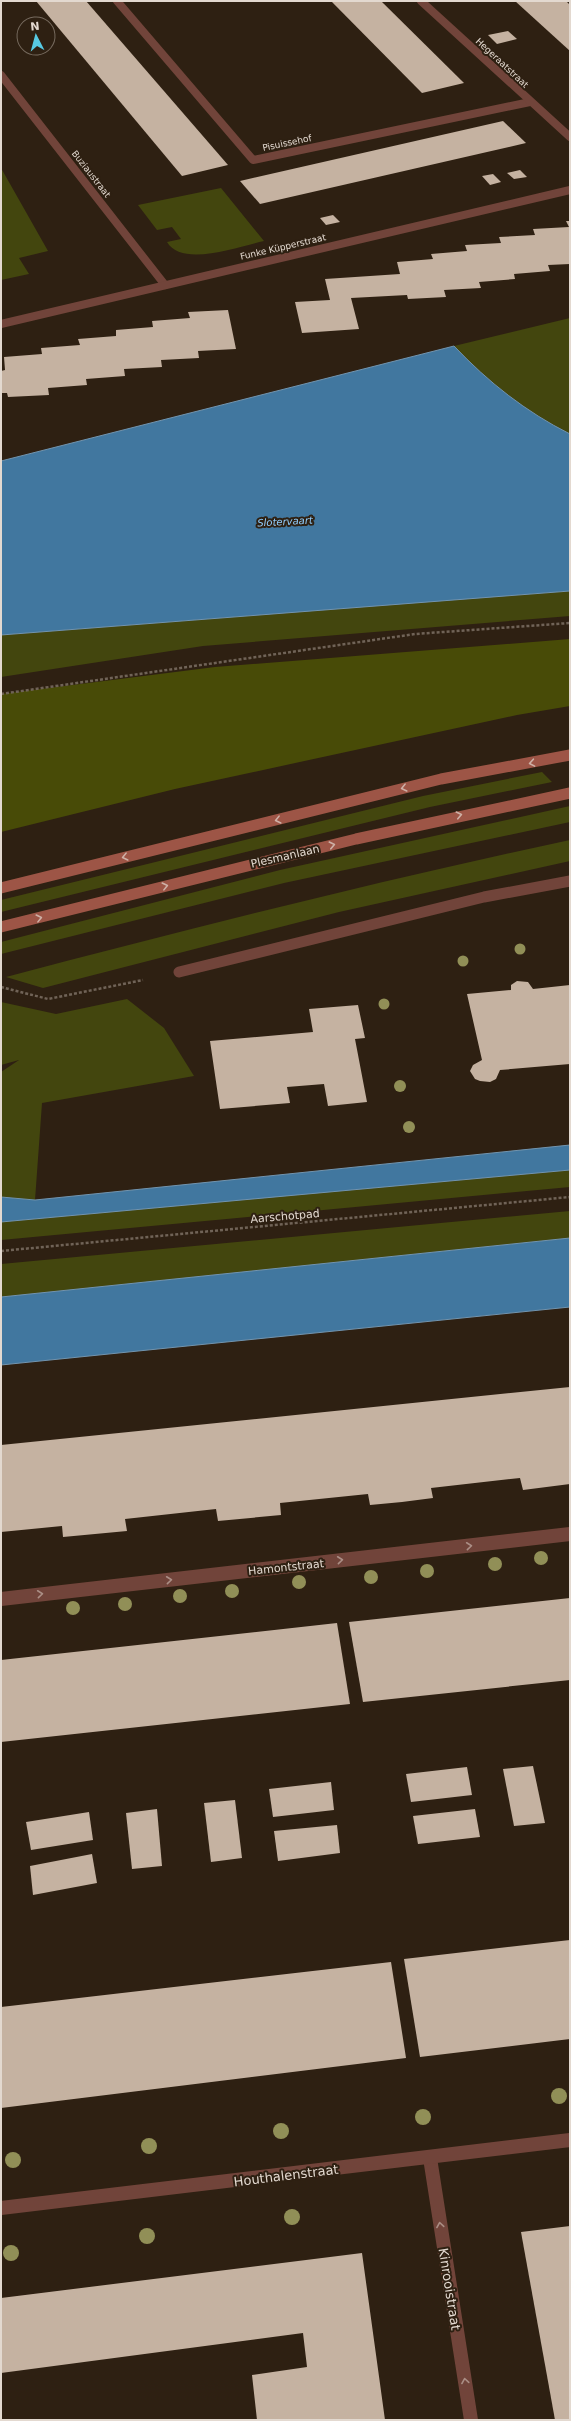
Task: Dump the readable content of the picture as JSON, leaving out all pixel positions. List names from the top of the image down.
{
  "streets": {
    "main road": ["Plesmanlaan"],
    "street": [
      "Hegeraatstraat",
      "Pisuissehof",
      "Buziaustraat",
      "Funke Küpperstraat",
      "Hamontstraat",
      "Houthalenstraat",
      "Kinrooistraat"
    ],
    "path": ["Aarschotpad"]
  },
  "crossings": [
    ["Hegeraatstraat", "Pisuissehof"],
    ["Buziaustraat", "Funke Küpperstraat"],
    ["Houthalenstraat", "Kinrooistraat"]
  ],
  "one_way": ["Hamontstraat", "Kinrooistraat"],
  "water": ["Slotervaart"],
  "north": "top"
}
